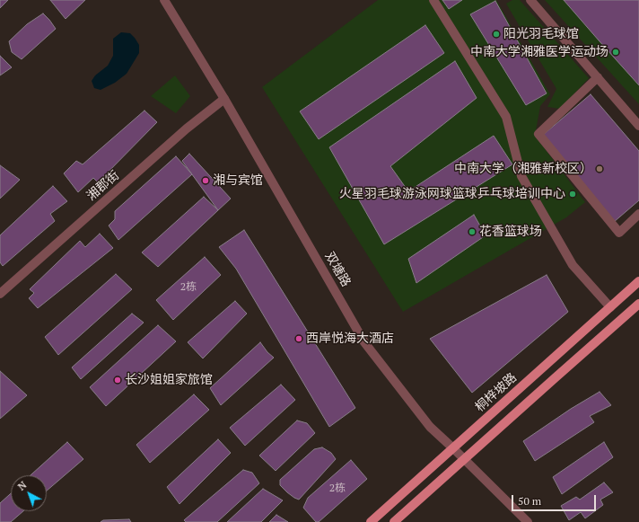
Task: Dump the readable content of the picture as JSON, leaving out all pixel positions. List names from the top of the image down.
{
  "streets": {
    "main road": ["桐梓坡路"],
    "street": ["湘郡街", "双塘路"]
  },
  "crossings": [
    ["湘郡街", "双塘路"],
    ["双塘路", "桐梓坡路"]
  ],
  "places": [
    "阳光羽毛球馆",
    "中南大学湘雅医学运动场",
    "中南大学（湘雅新校区）",
    "湘与宾馆",
    "火星羽毛球游泳网球篮球乒乓球培训中心",
    "花香篮球场",
    "西岸悦海大酒店",
    "长沙姐姐家旅馆"
  ],
  "house_numbers": ["2栋", "2栋"],
  "scale_bar": "50 m",
  "north": "top left"
}
